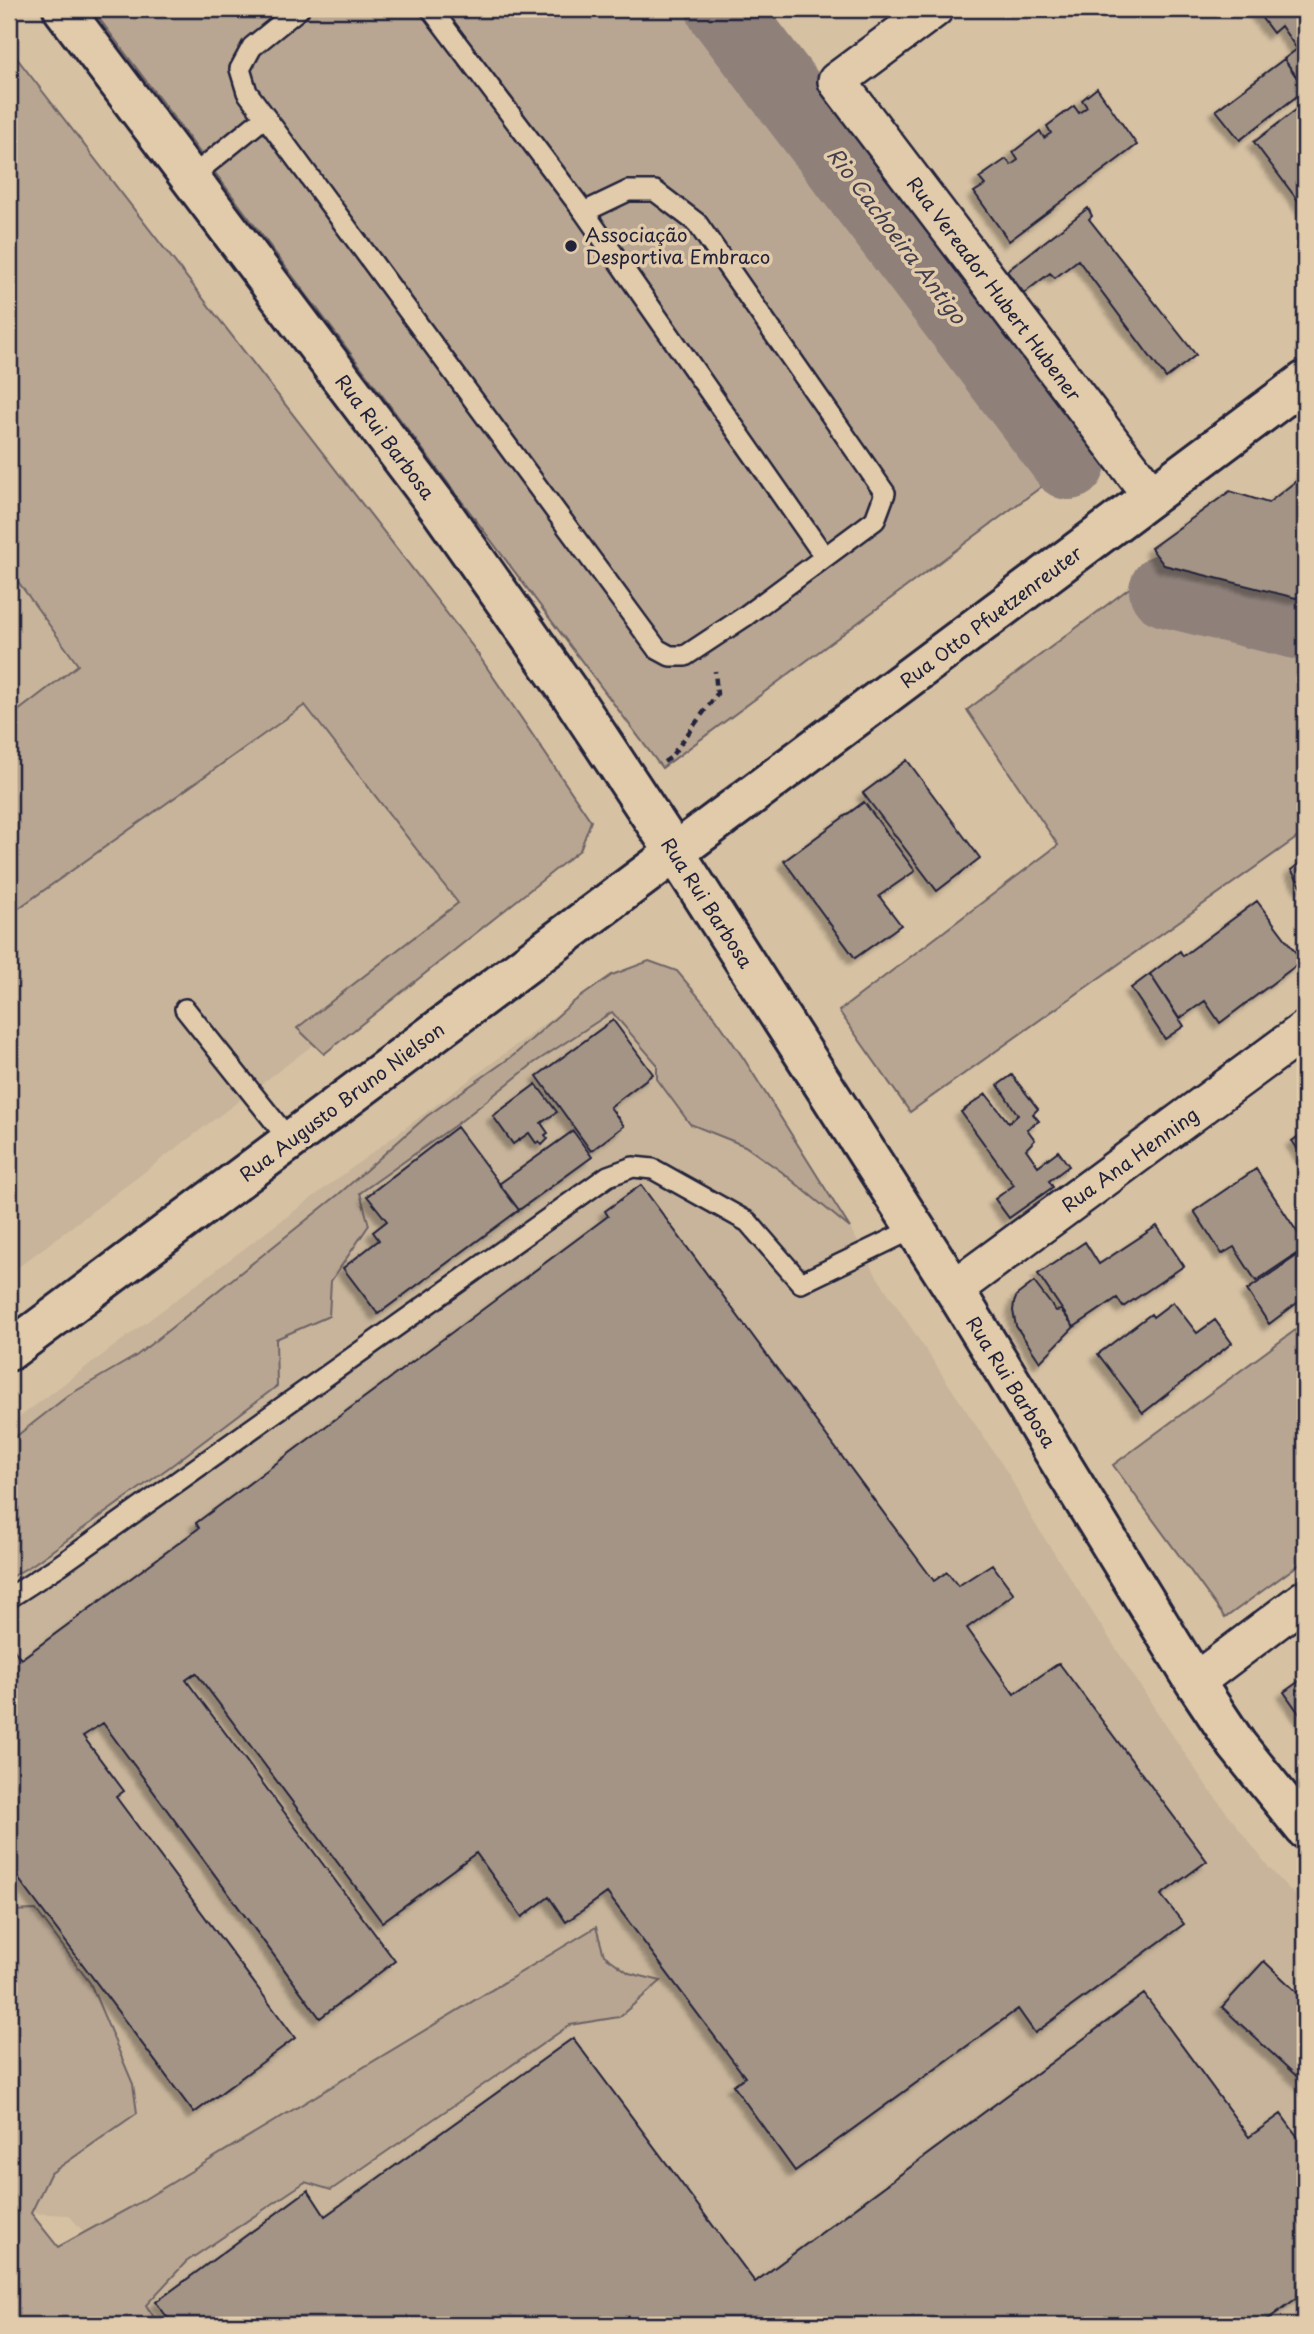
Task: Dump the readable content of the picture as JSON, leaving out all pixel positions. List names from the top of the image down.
{
  "streets": {
    "main road": ["Rua Rui Barbosa", "Rua Otto Pfuetzenreuter", "Rua Augusto Bruno Nielson"],
    "street": ["Rua Vereador Hubert Hubener", "Rua Ana Henning"]
  },
  "crossings": [
    ["Rua Vereador Hubert Hubener", "Rua Otto Pfuetzenreuter"],
    ["Rua Rui Barbosa", "Rua Otto Pfuetzenreuter"],
    ["Rua Rui Barbosa", "Rua Augusto Bruno Nielson"],
    ["Rua Rui Barbosa", "Rua Ana Henning"],
    ["Rua Otto Pfuetzenreuter", "Rua Augusto Bruno Nielson"]
  ],
  "water": ["Rio Cachoeira Antigo"],
  "places": ["Associação Desportiva Embraco"]
}
